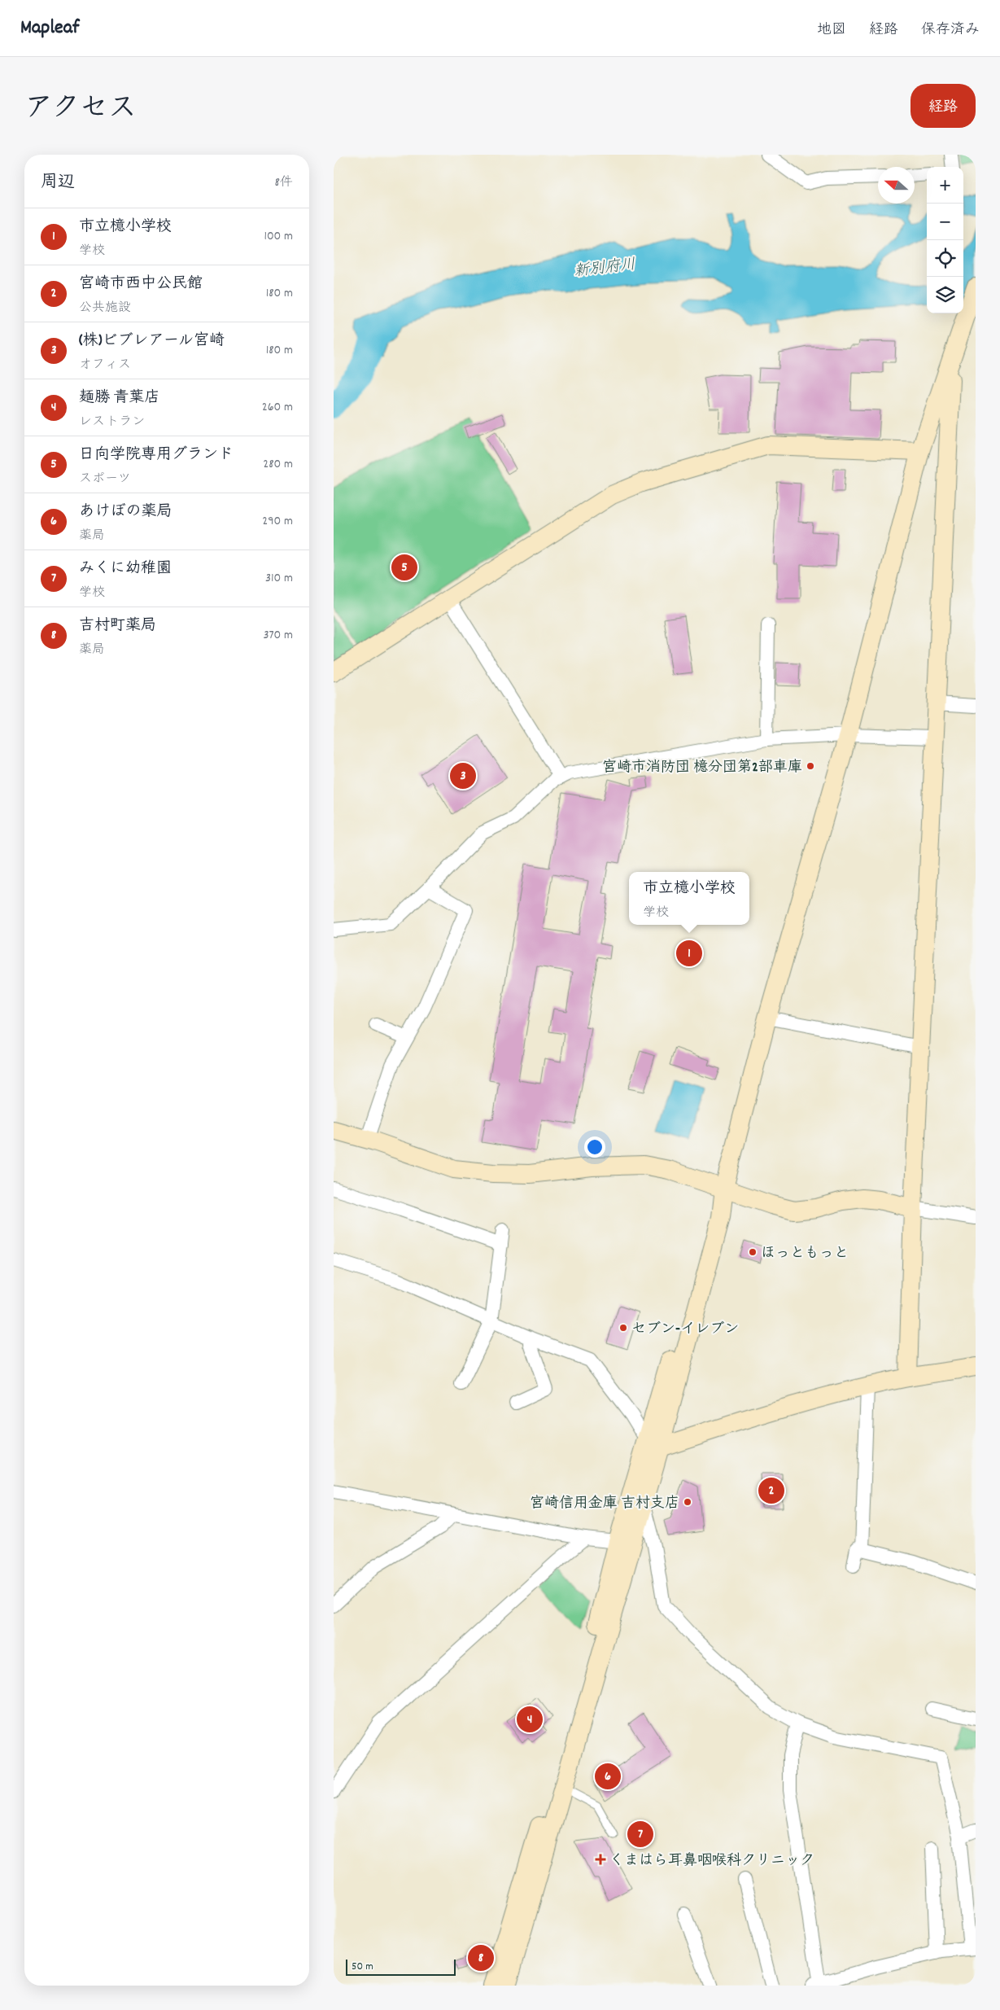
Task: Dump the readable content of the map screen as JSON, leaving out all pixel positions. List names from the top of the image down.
{
  "water": ["新別府川"],
  "places": {
    "other": [
      "宮崎市消防団 檍分団第2部車庫",
      "ほっともっと",
      "セブン-イレブン",
      "宮崎信用金庫 吉村支店"
    ],
    "health": ["くまはら耳鼻咽喉科クリニック"]
  },
  "scale_bar": "50 m",
  "north": "left",
  "page": {
    "header": "Mapleaf",
    "nav": ["地図", "経路", "保存済み"],
    "title": "アクセス",
    "buttons": "経路",
    "heading": ["周辺", "8件"],
    "map_buttons": ["+", "−"],
    "list": [
      {
        "mark": "1",
        "name": "市立檍小学校",
        "note": "学校",
        "value": "100 m"
      },
      {
        "mark": "2",
        "name": "宮崎市西中公民館",
        "note": "公共施設",
        "value": "180 m"
      },
      {
        "mark": "3",
        "name": "(株)ビブレアール宮崎",
        "note": "オフィス",
        "value": "180 m"
      },
      {
        "mark": "4",
        "name": "麺勝 青葉店",
        "note": "レストラン",
        "value": "260 m"
      },
      {
        "mark": "5",
        "name": "日向学院専用グランド",
        "note": "スポーツ",
        "value": "280 m"
      },
      {
        "mark": "6",
        "name": "あけぼの薬局",
        "note": "薬局",
        "value": "290 m"
      },
      {
        "mark": "7",
        "name": "みくに幼稚園",
        "note": "学校",
        "value": "310 m"
      },
      {
        "mark": "8",
        "name": "吉村町薬局",
        "note": "薬局",
        "value": "370 m"
      }
    ],
    "pins": [
      "5",
      "3",
      "1",
      "2",
      "4",
      "6",
      "7",
      "8"
    ],
    "popup": ["市立檍小学校", "学校"],
    "scale": "50 m"
  }
}
